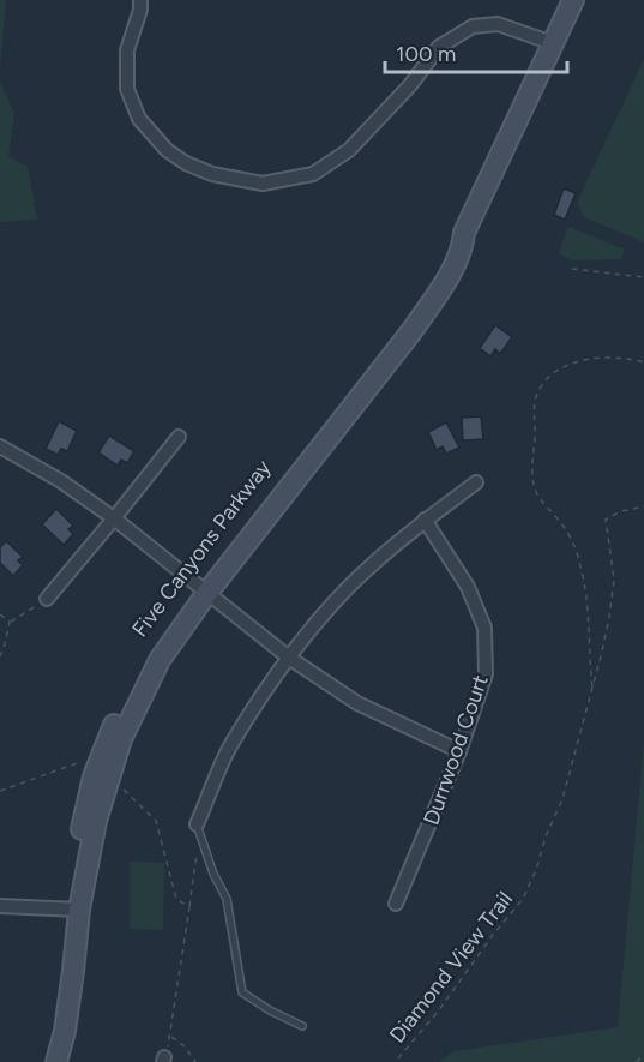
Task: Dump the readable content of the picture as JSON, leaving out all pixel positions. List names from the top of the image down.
{
  "streets": {
    "main road": ["Five Canyons Parkway"],
    "street": ["Durrwood Court"],
    "path": ["Diamond View Trail"]
  },
  "scale_bar": "100 m"
}
